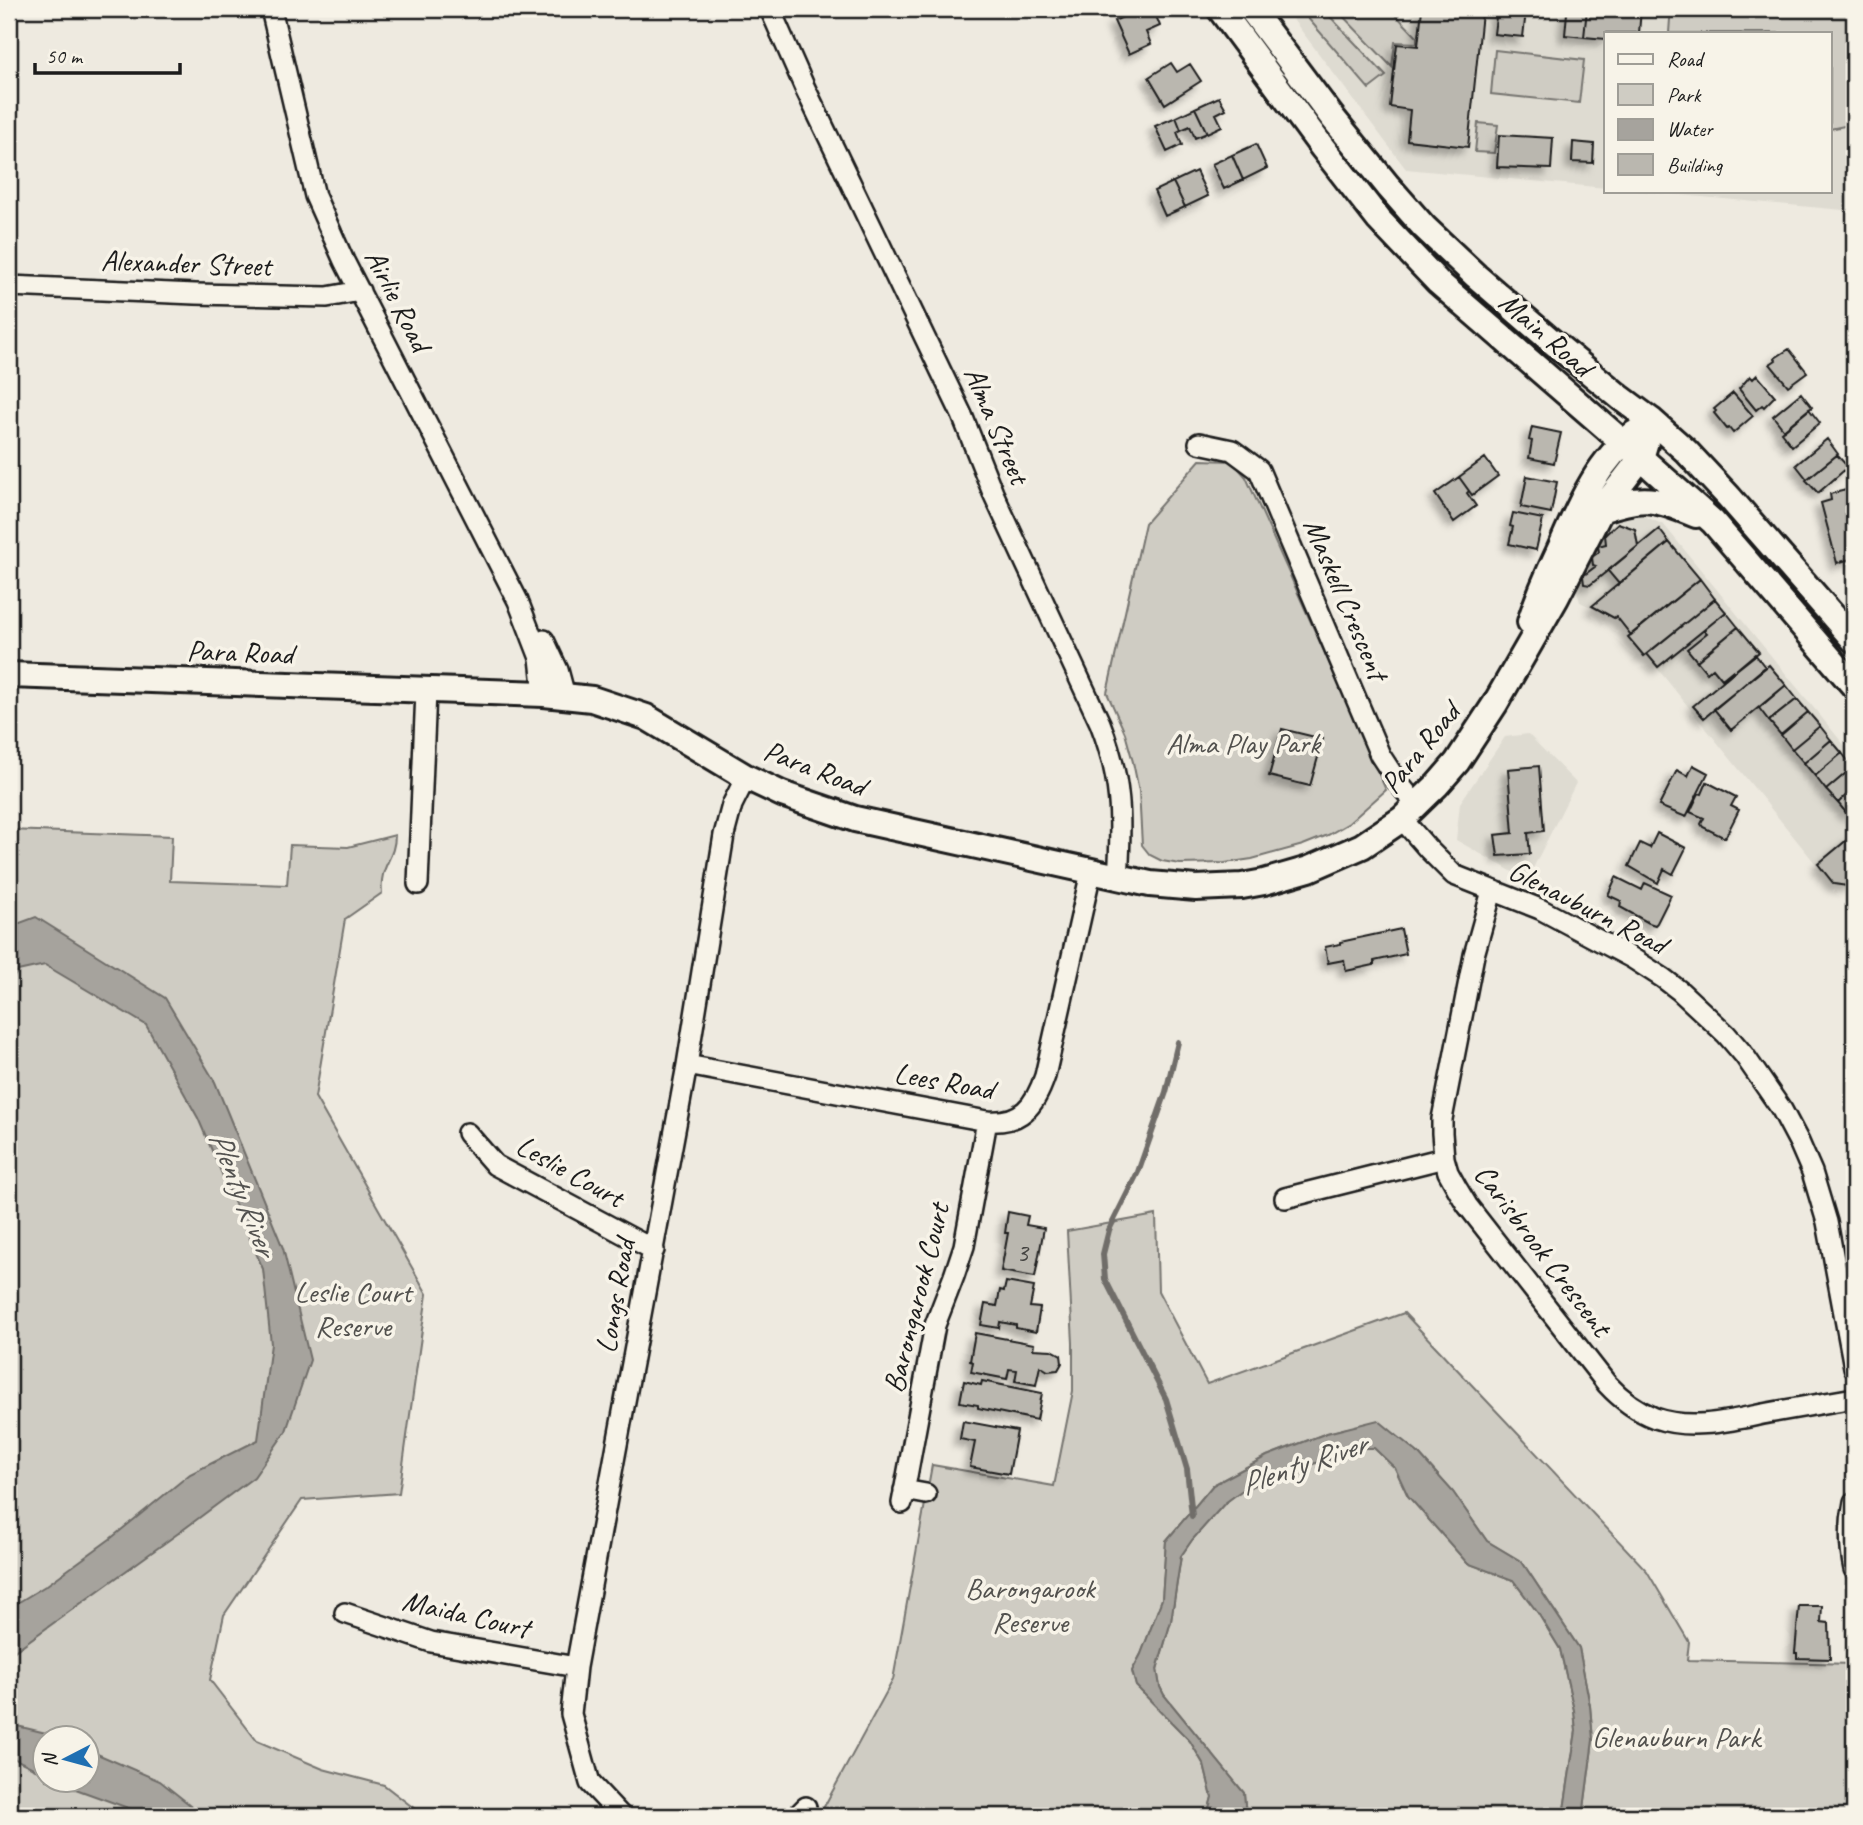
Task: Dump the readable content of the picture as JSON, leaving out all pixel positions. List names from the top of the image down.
{
  "streets": {
    "main road": ["Main Road", "Para Road"],
    "street": [
      "Alexander Street",
      "Airlie Road",
      "Alma Street",
      "Maskell Crescent",
      "Glenauburn Road",
      "Lees Road",
      "Leslie Court",
      "Carisbrook Crescent",
      "Longs Road",
      "Barongarook Court",
      "Maida Court"
    ]
  },
  "crossings": [
    ["Alexander Street", "Airlie Road"],
    ["Airlie Road", "Para Road"],
    ["Main Road", "Para Road"],
    ["Alma Street", "Para Road"],
    ["Maskell Crescent", "Para Road"],
    ["Maskell Crescent", "Glenauburn Road"],
    ["Para Road", "Glenauburn Road"],
    ["Para Road", "Lees Road"],
    ["Para Road", "Longs Road"],
    ["Glenauburn Road", "Carisbrook Crescent"],
    ["Lees Road", "Longs Road"],
    ["Lees Road", "Barongarook Court"],
    ["Leslie Court", "Longs Road"],
    ["Longs Road", "Maida Court"]
  ],
  "water": ["Plenty River"],
  "parks": [
    "Alma Play Park",
    "Leslie Court Reserve",
    "Barongarook Reserve",
    "Glenauburn Park"
  ],
  "house_numbers": ["3"],
  "legend": [
    "Road",
    "Park",
    "Water",
    "Building"
  ],
  "scale_bar": "50 m",
  "north": "left"
}
